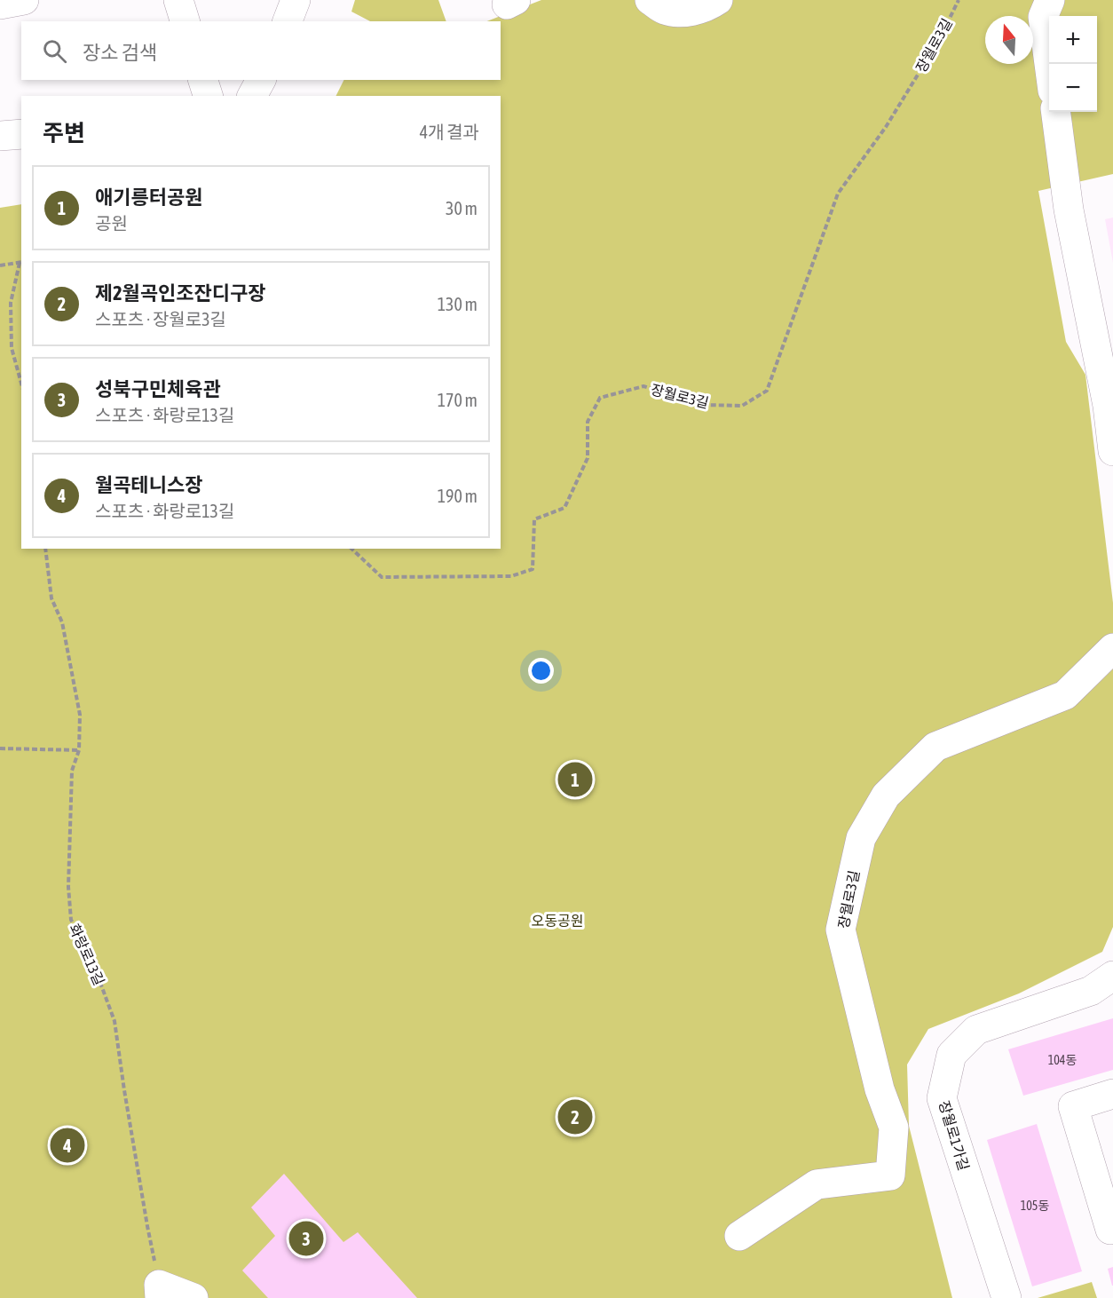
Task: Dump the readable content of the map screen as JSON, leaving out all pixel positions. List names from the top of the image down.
{
  "streets": {
    "street": ["장월로3길", "장월로1가길"],
    "path": ["화랑로13길"]
  },
  "parks": ["오동공원"],
  "house_numbers": ["104동", "105동"],
  "north": "top",
  "page": {
    "map_buttons": ["+", "−"],
    "search": "장소 검색",
    "heading": ["주변", "4개 결과"],
    "list": [
      {
        "mark": "1",
        "name": "애기릉터공원",
        "note": "공원",
        "value": "30 m"
      },
      {
        "mark": "2",
        "name": "제2월곡인조잔디구장",
        "note": "스포츠 · 장월로3길",
        "value": "130 m"
      },
      {
        "mark": "3",
        "name": "성북구민체육관",
        "note": "스포츠 · 화랑로13길",
        "value": "170 m"
      },
      {
        "mark": "4",
        "name": "월곡테니스장",
        "note": "스포츠 · 화랑로13길",
        "value": "190 m"
      }
    ],
    "pins": [
      "1",
      "2",
      "4",
      "3"
    ]
  }
}
